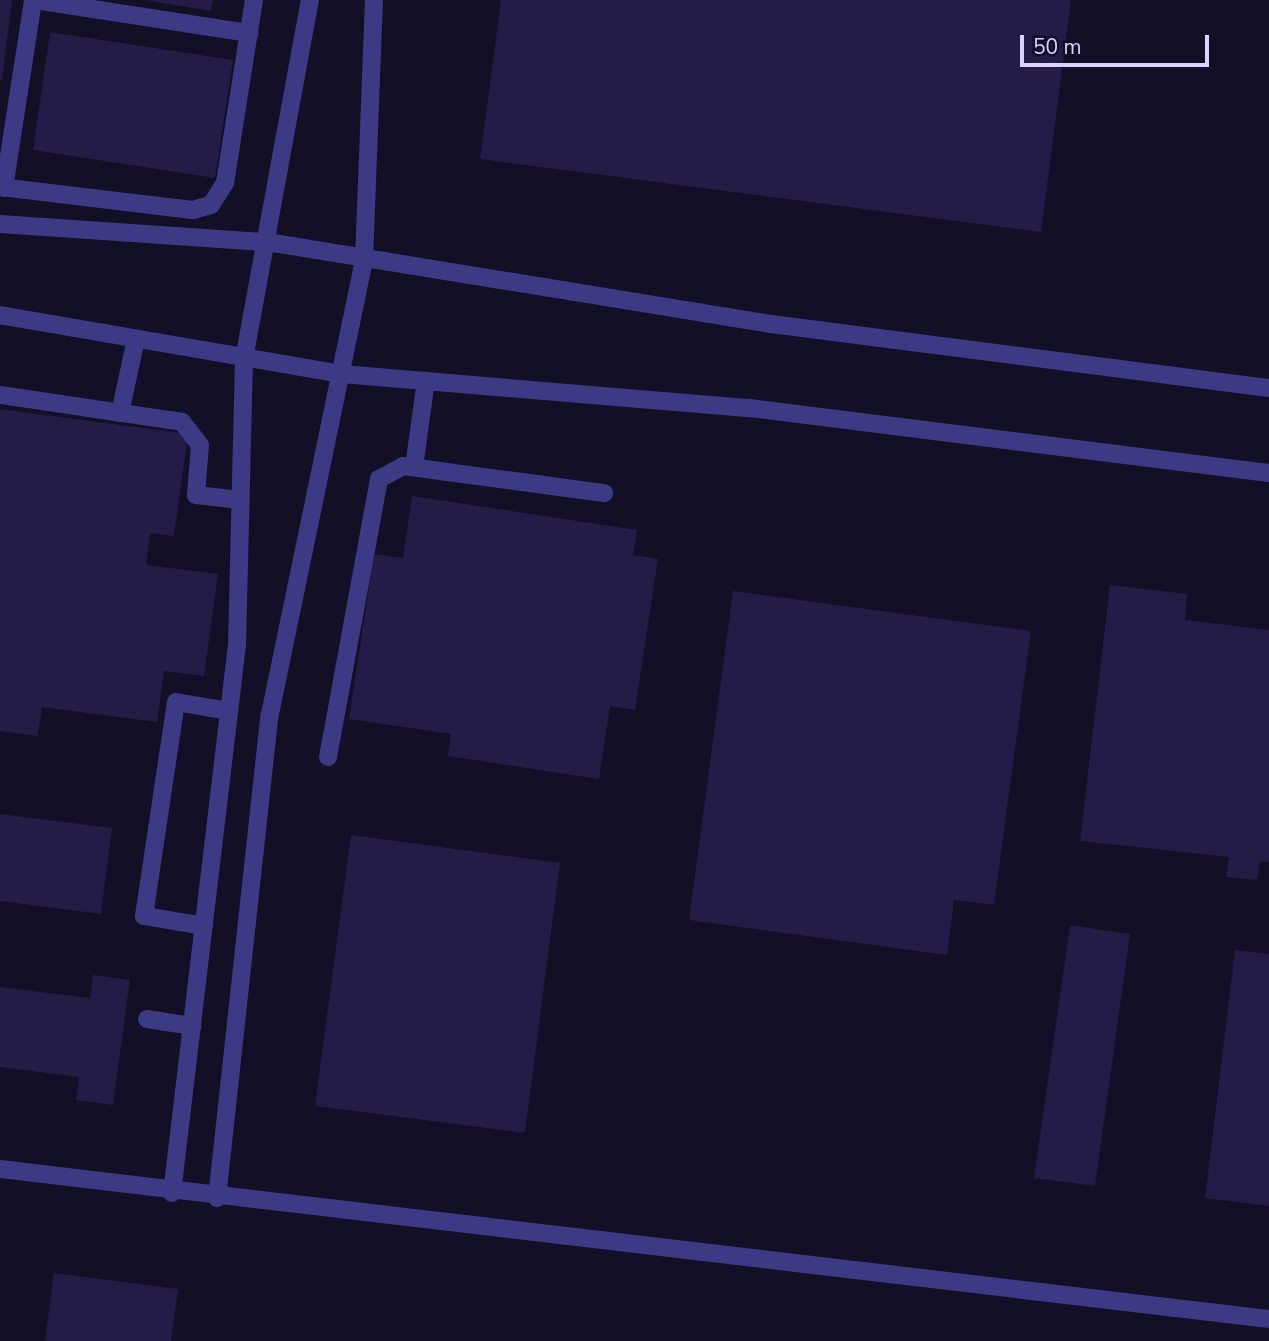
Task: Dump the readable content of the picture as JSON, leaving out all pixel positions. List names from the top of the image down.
{
  "scale_bar": "50 m"
}
